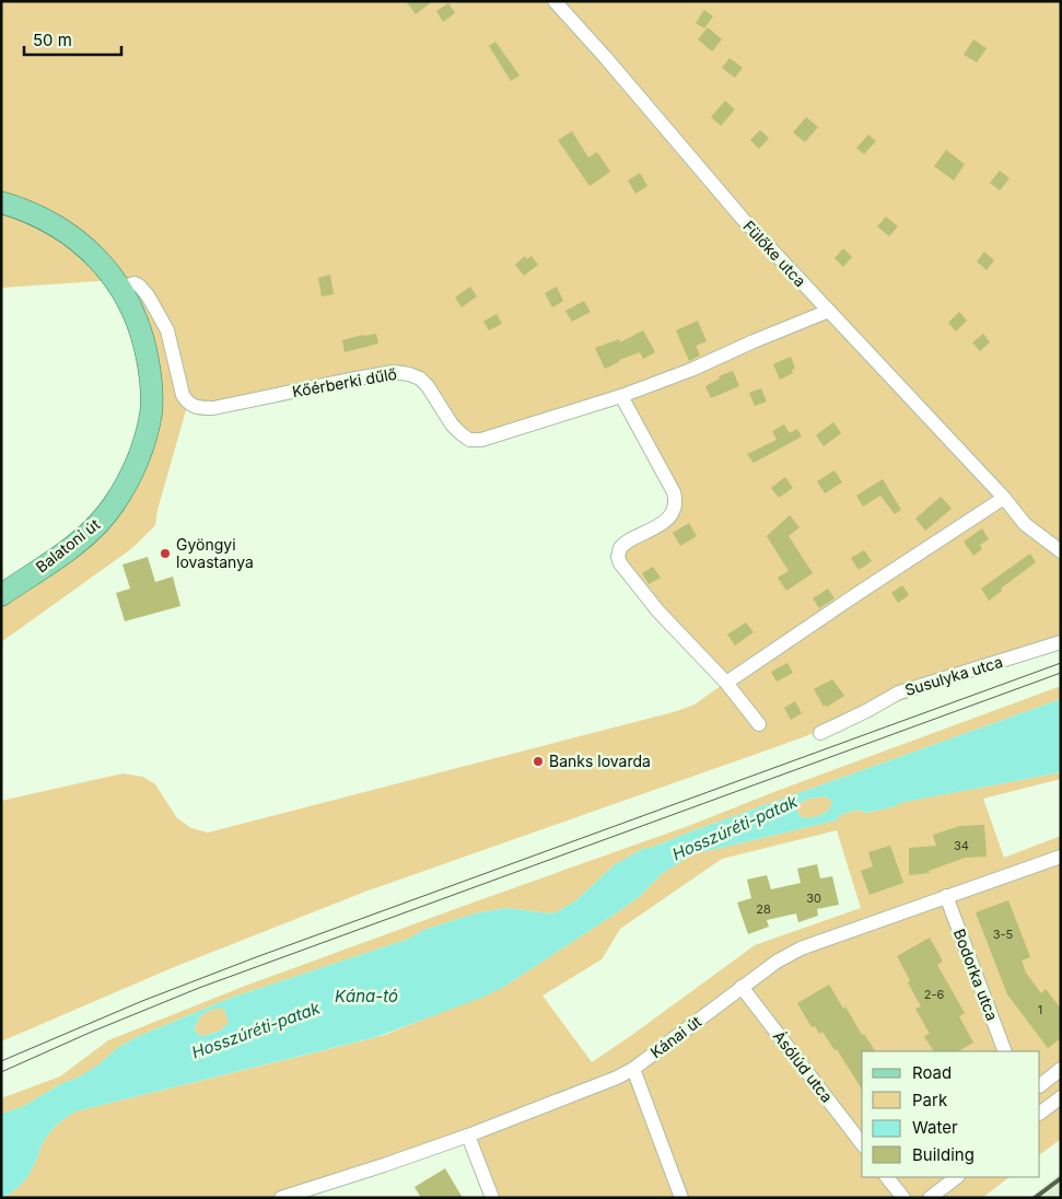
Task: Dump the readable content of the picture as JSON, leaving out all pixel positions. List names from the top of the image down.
{
  "streets": {
    "main road": ["Balatoni út"],
    "street": [
      "Fülőke utca",
      "Kőérberki dűlő",
      "Susulyka utca",
      "Bodorka utca",
      "Kánai út",
      "Ásólúd utca"
    ]
  },
  "crossings": [
    ["Fülőke utca", "Kőérberki dűlő"],
    ["Kőérberki dűlő", "Balatoni út"],
    ["Bodorka utca", "Kánai út"],
    ["Kánai út", "Ásólúd utca"]
  ],
  "water": ["Hosszúréti-patak", "Kána-tó"],
  "places": ["Gyöngyi lovastanya", "Banks lovarda"],
  "house_numbers": [
    "34",
    "30",
    "28",
    "3-5",
    "2-6",
    "1"
  ],
  "legend": [
    "Road",
    "Park",
    "Water",
    "Building"
  ],
  "scale_bar": "50 m"
}
